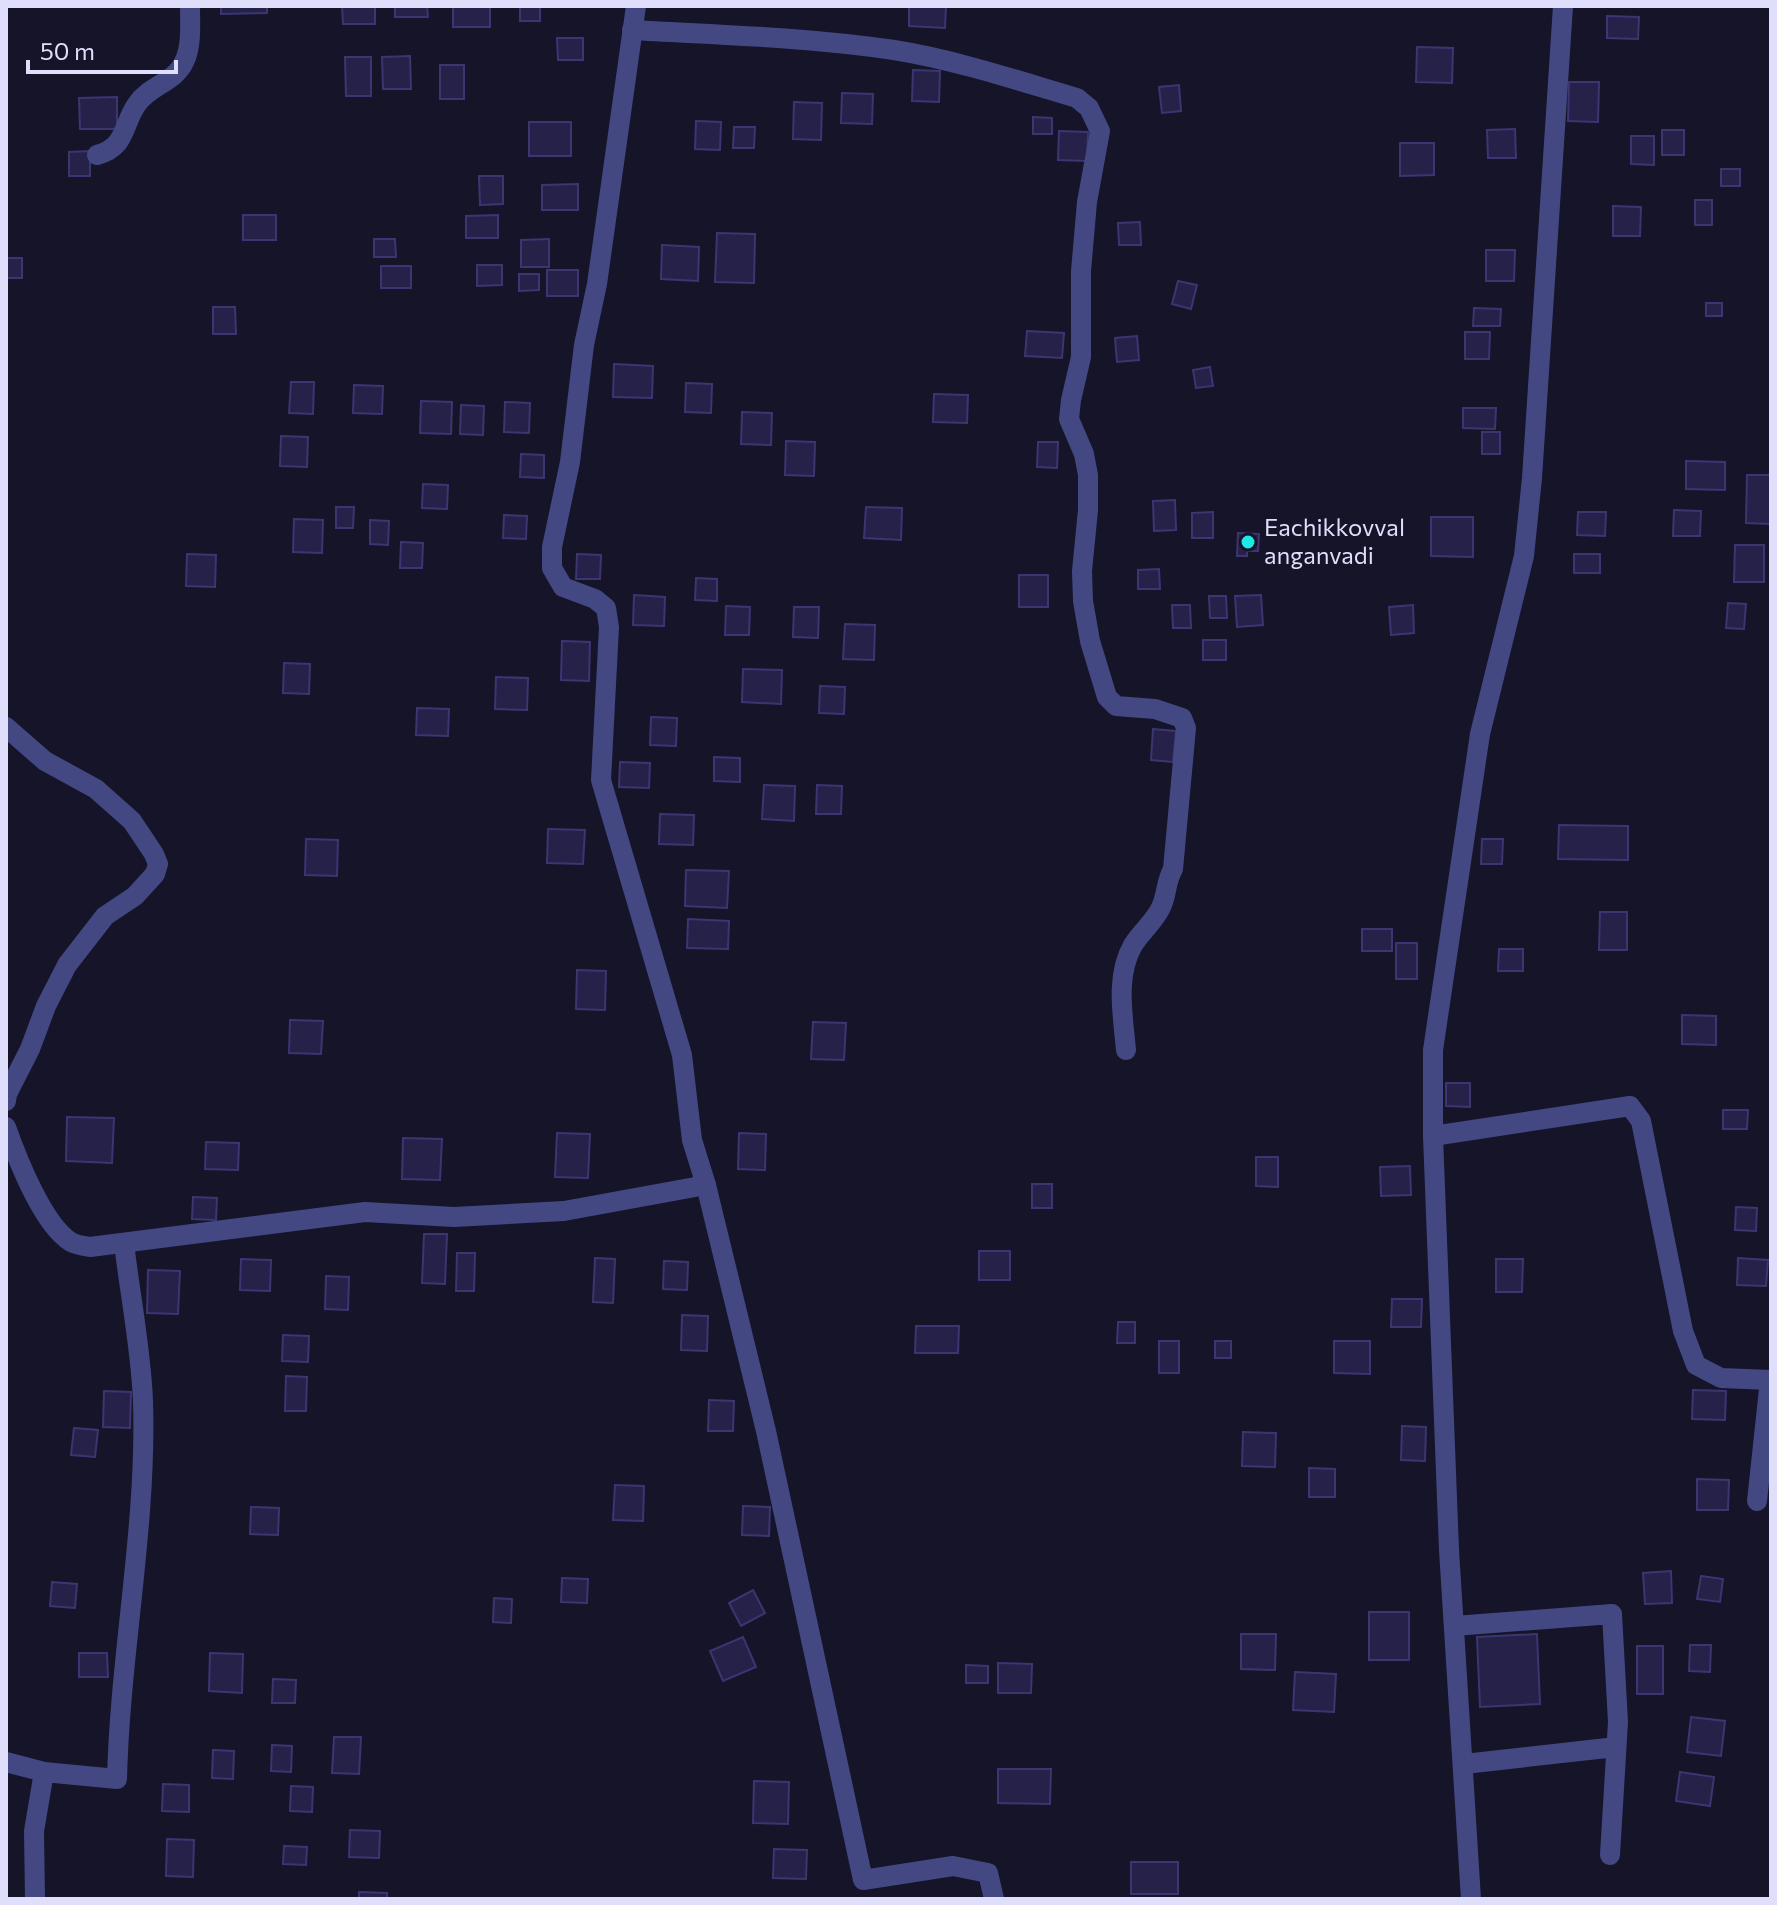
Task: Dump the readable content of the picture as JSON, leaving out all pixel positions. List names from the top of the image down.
{
  "places": ["Eachikkovval anganvadi"],
  "scale_bar": "50 m"
}
